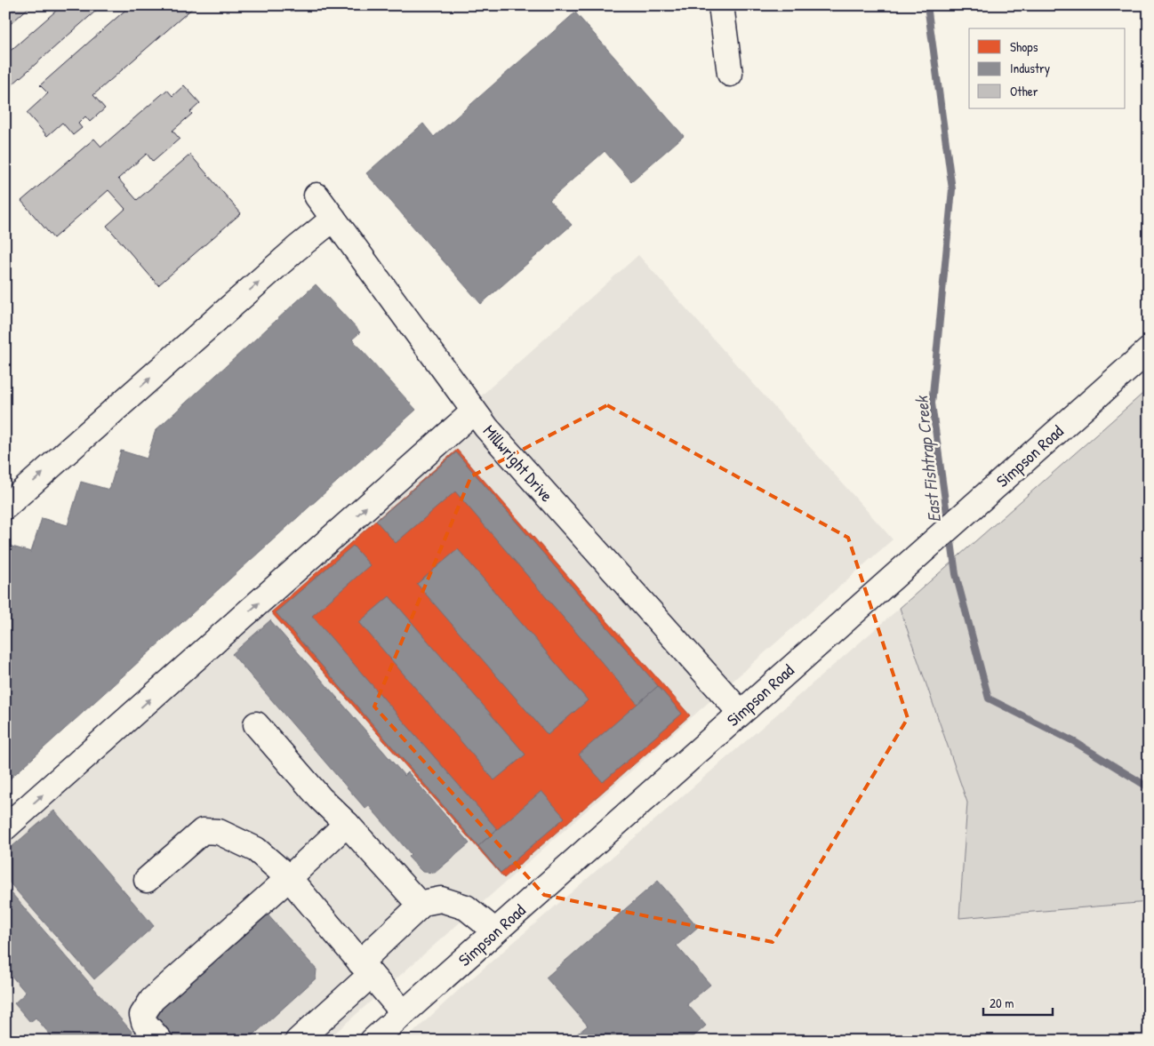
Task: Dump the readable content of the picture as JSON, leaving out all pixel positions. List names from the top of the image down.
{
  "streets": {
    "main road": ["Simpson Road", "Millwright Drive"]
  },
  "crossings": [
    ["Simpson Road", "Millwright Drive"]
  ],
  "water": ["East Fishtrap Creek"],
  "legend": ["Shops", "Industry", "Other"],
  "scale_bar": "20 m"
}
